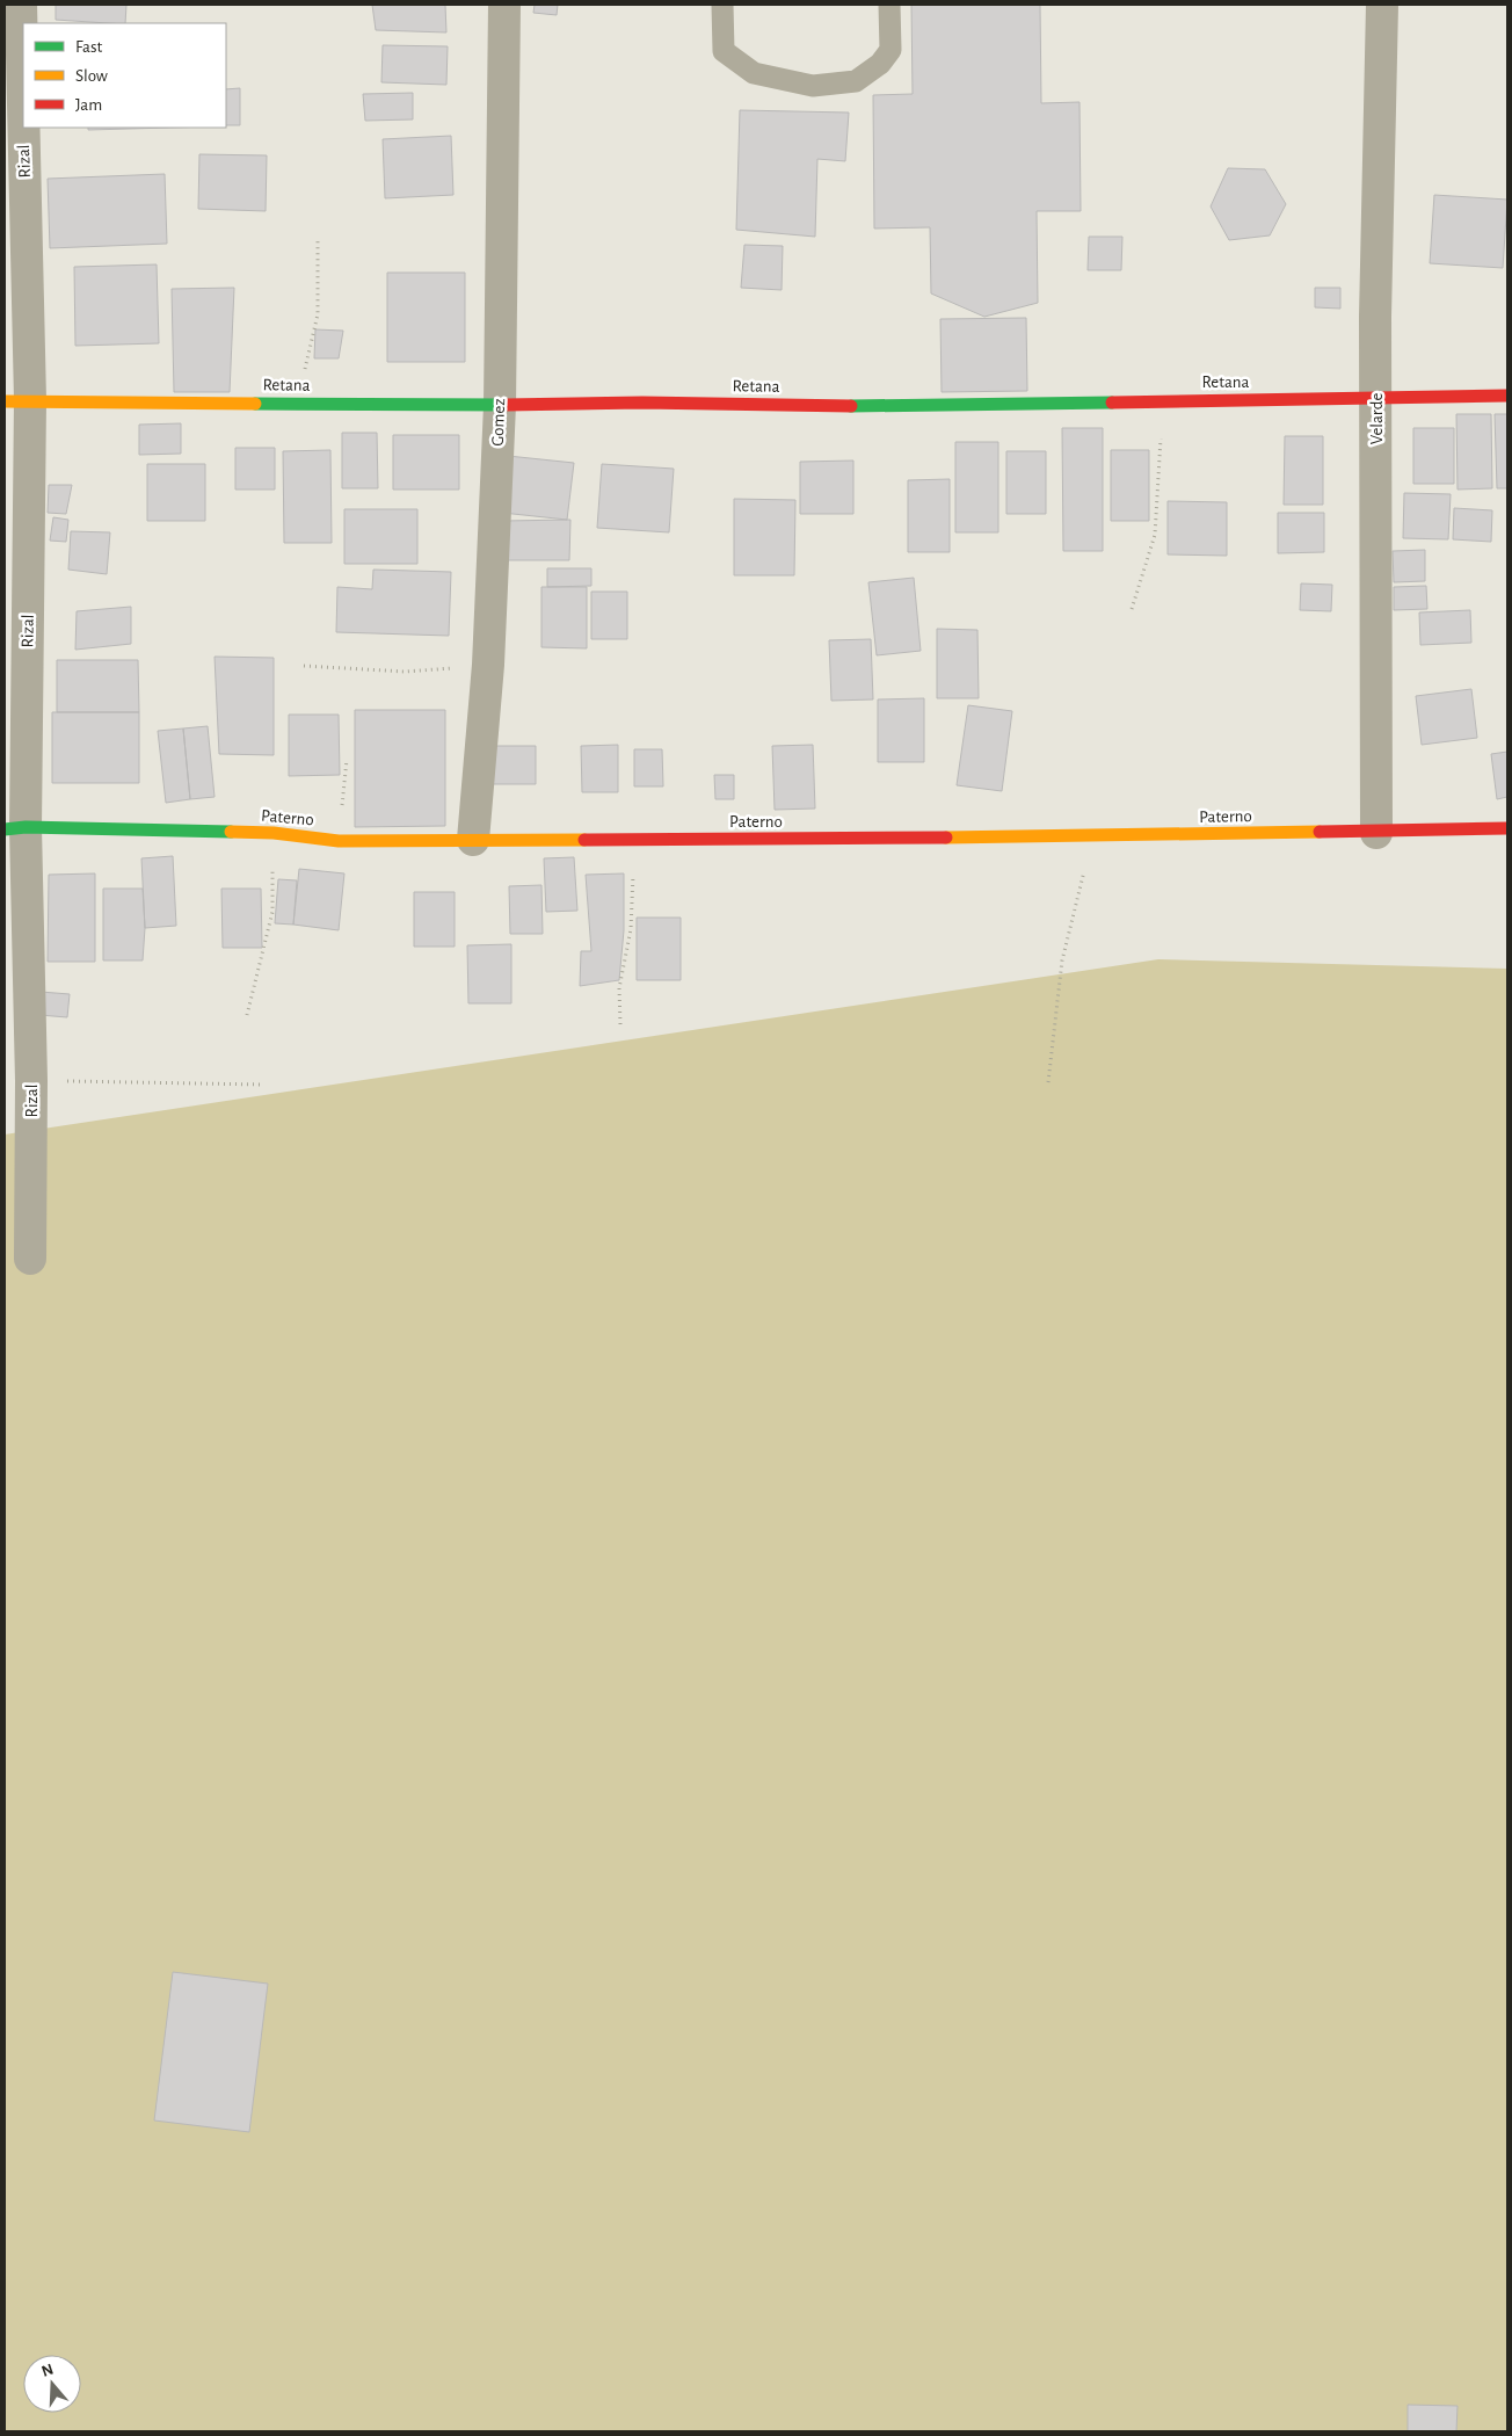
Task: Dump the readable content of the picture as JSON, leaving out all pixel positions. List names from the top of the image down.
{
  "streets": {
    "street": [
      "Rizal",
      "Retana",
      "Velarde",
      "Gomez",
      "Paterno"
    ]
  },
  "crossings": [
    ["Rizal", "Retana"],
    ["Rizal", "Paterno"],
    ["Retana", "Velarde"],
    ["Retana", "Gomez"],
    ["Velarde", "Paterno"],
    ["Gomez", "Paterno"]
  ],
  "legend": ["Fast", "Slow", "Jam"],
  "north": "top"
}
